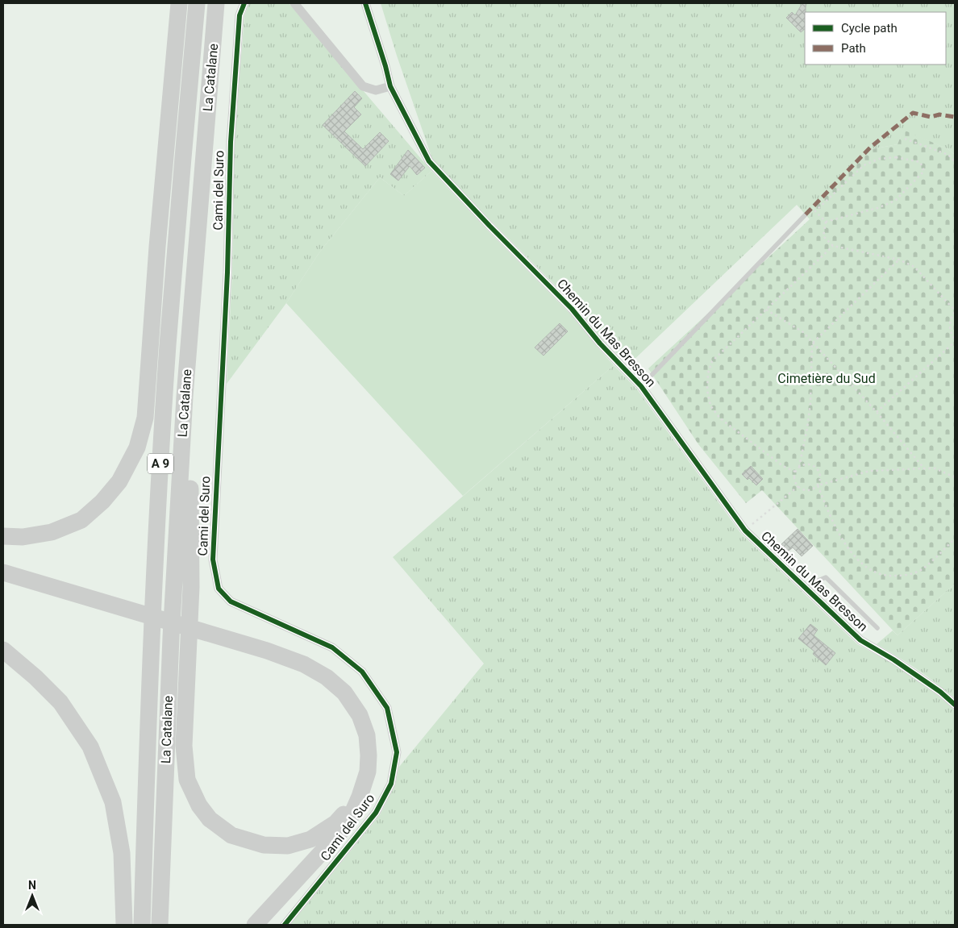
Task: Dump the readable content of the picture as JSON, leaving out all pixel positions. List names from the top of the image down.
{
  "streets": {
    "highway": ["La Catalane", "A 9"],
    "street": ["Cami del Suro", "Chemin du Mas Bresson"]
  },
  "parks": ["Cimetière du Sud"],
  "legend": ["Cycle path", "Path"],
  "north": "top"
}
